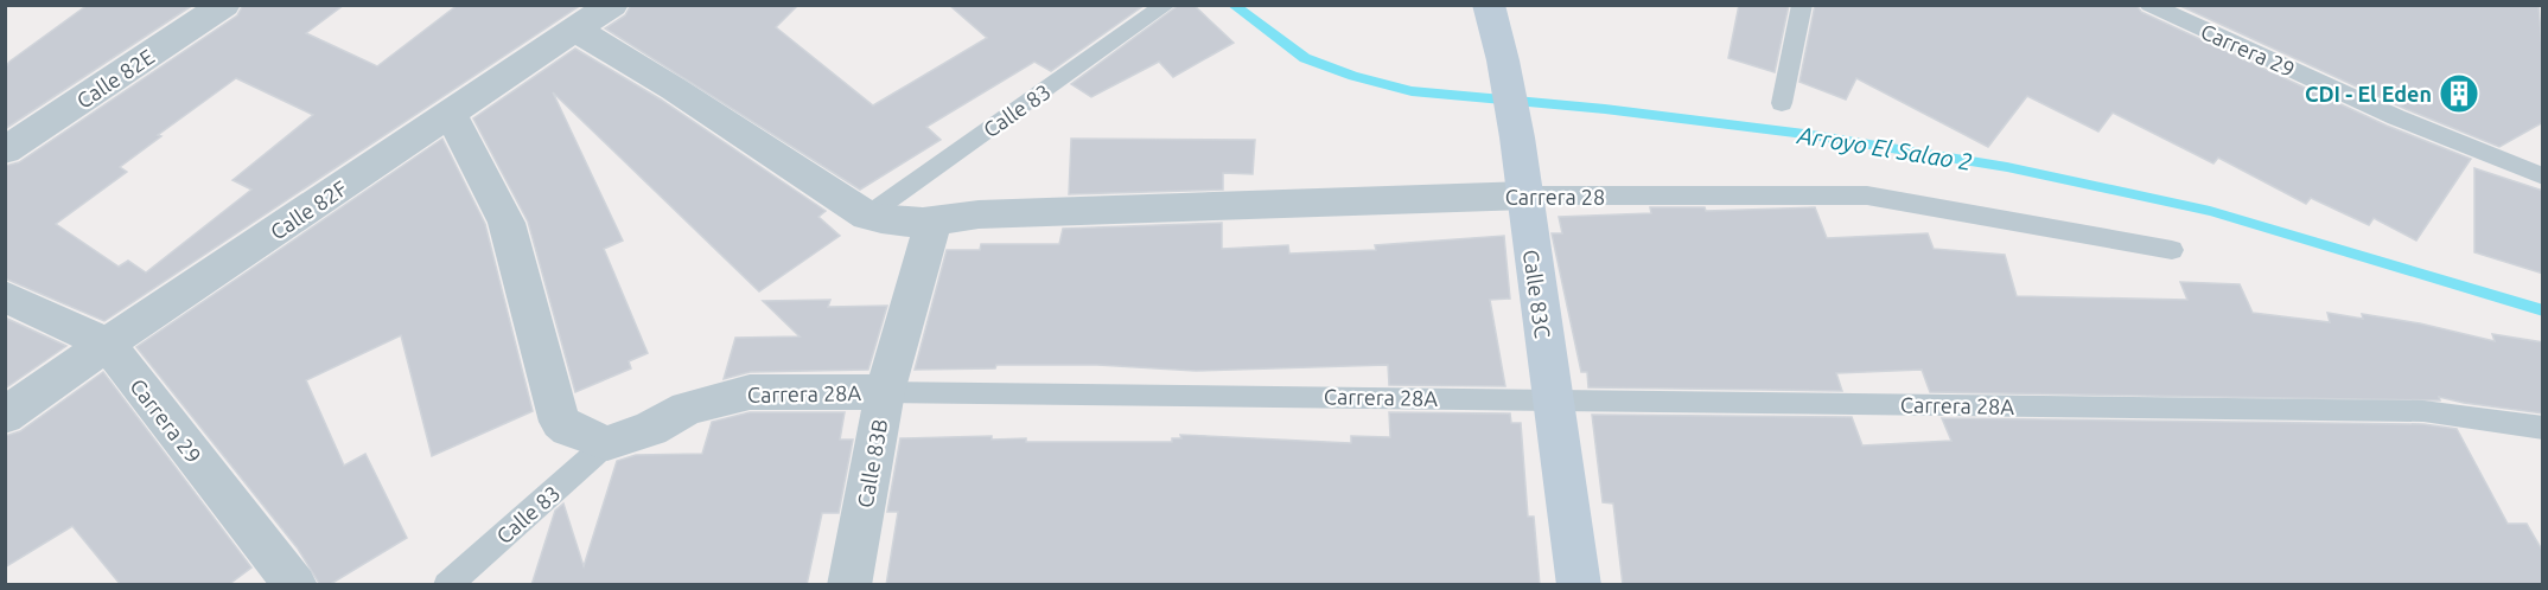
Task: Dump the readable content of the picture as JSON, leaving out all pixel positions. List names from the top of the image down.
{
  "streets": {
    "street": [
      "Carrera 29",
      "Calle 82E",
      "Carrera 28",
      "Calle 82F",
      "Calle 83C",
      "Carrera 28A",
      "Calle 83B"
    ],
    "lane": ["Calle 83"]
  },
  "crossings": [
    ["Carrera 29", "Calle 82F"],
    ["Calle 83", "Carrera 28"],
    ["Calle 83", "Carrera 28A"],
    ["Carrera 28", "Calle 83C"],
    ["Carrera 28", "Calle 83B"],
    ["Calle 83C", "Carrera 28A"],
    ["Carrera 28A", "Calle 83B"]
  ],
  "water": ["Arroyo El Salao 2"],
  "places": {
    "building": ["CDI - El Eden"]
  }
}
